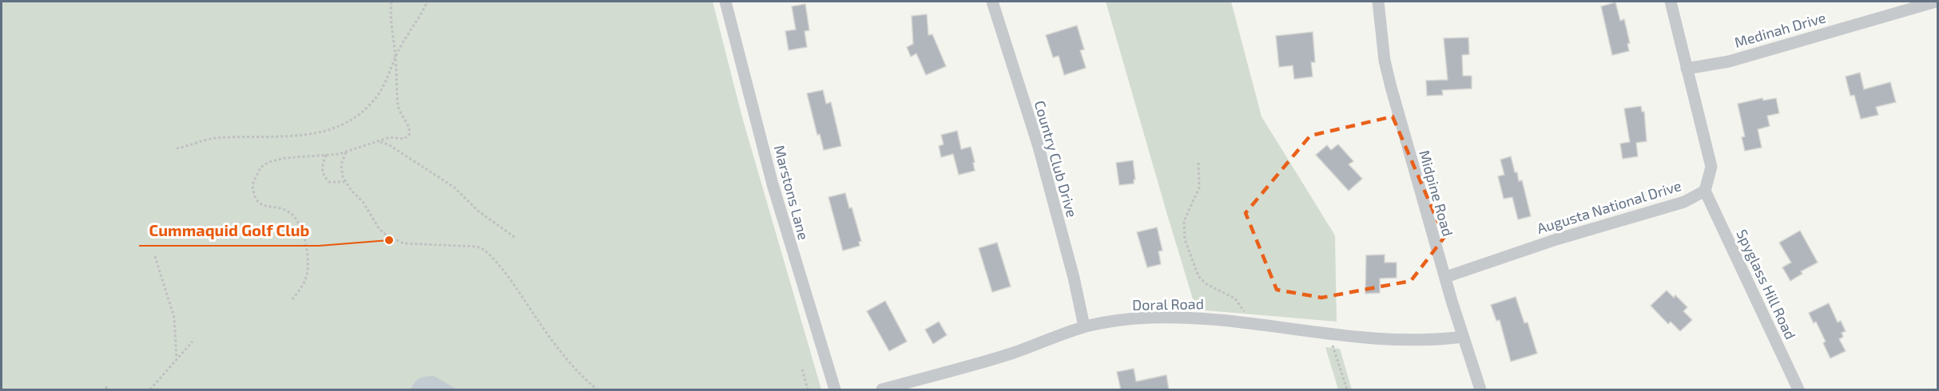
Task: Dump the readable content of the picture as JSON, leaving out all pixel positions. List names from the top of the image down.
{
  "streets": {
    "street": [
      "Medinah Drive",
      "Country Club Drive",
      "Marstons Lane",
      "Midpine Road",
      "Augusta National Drive",
      "Spyglass Hill Road",
      "Doral Road"
    ]
  },
  "crossings": [
    ["Country Club Drive", "Doral Road"],
    ["Midpine Road", "Augusta National Drive"],
    ["Midpine Road", "Doral Road"],
    ["Augusta National Drive", "Spyglass Hill Road"]
  ],
  "places": ["Cummaquid Golf Club"]
}
